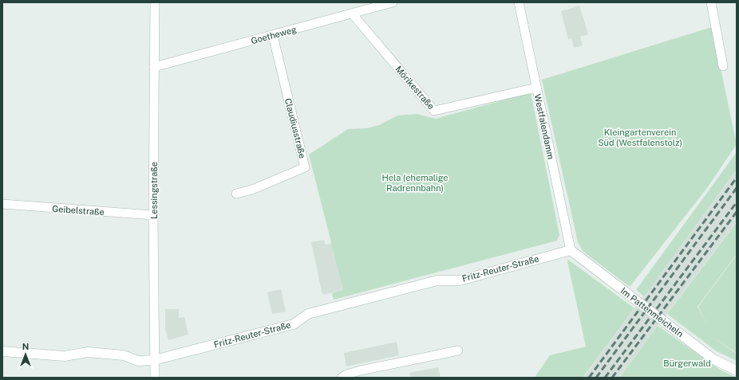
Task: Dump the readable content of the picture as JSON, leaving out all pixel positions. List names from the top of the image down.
{
  "streets": {
    "street": [
      "Goetheweg",
      "Mörikestraße",
      "Westfalendamm",
      "Claudiusstraße",
      "Lessingstraße",
      "Geibelstraße",
      "Fritz-Reuter-Straße",
      "Im Pattenmeicheln"
    ]
  },
  "crossings": [
    ["Goetheweg", "Mörikestraße"],
    ["Goetheweg", "Claudiusstraße"],
    ["Goetheweg", "Lessingstraße"],
    ["Mörikestraße", "Westfalendamm"],
    ["Westfalendamm", "Fritz-Reuter-Straße"],
    ["Westfalendamm", "Im Pattenmeicheln"],
    ["Lessingstraße", "Geibelstraße"],
    ["Lessingstraße", "Fritz-Reuter-Straße"],
    ["Fritz-Reuter-Straße", "Im Pattenmeicheln"]
  ],
  "parks": ["Kleingartenverein Süd (Westfalenstolz)", "Hela (ehemalige Radrennbahn)", "Bürgerwald"],
  "north": "top"
}
